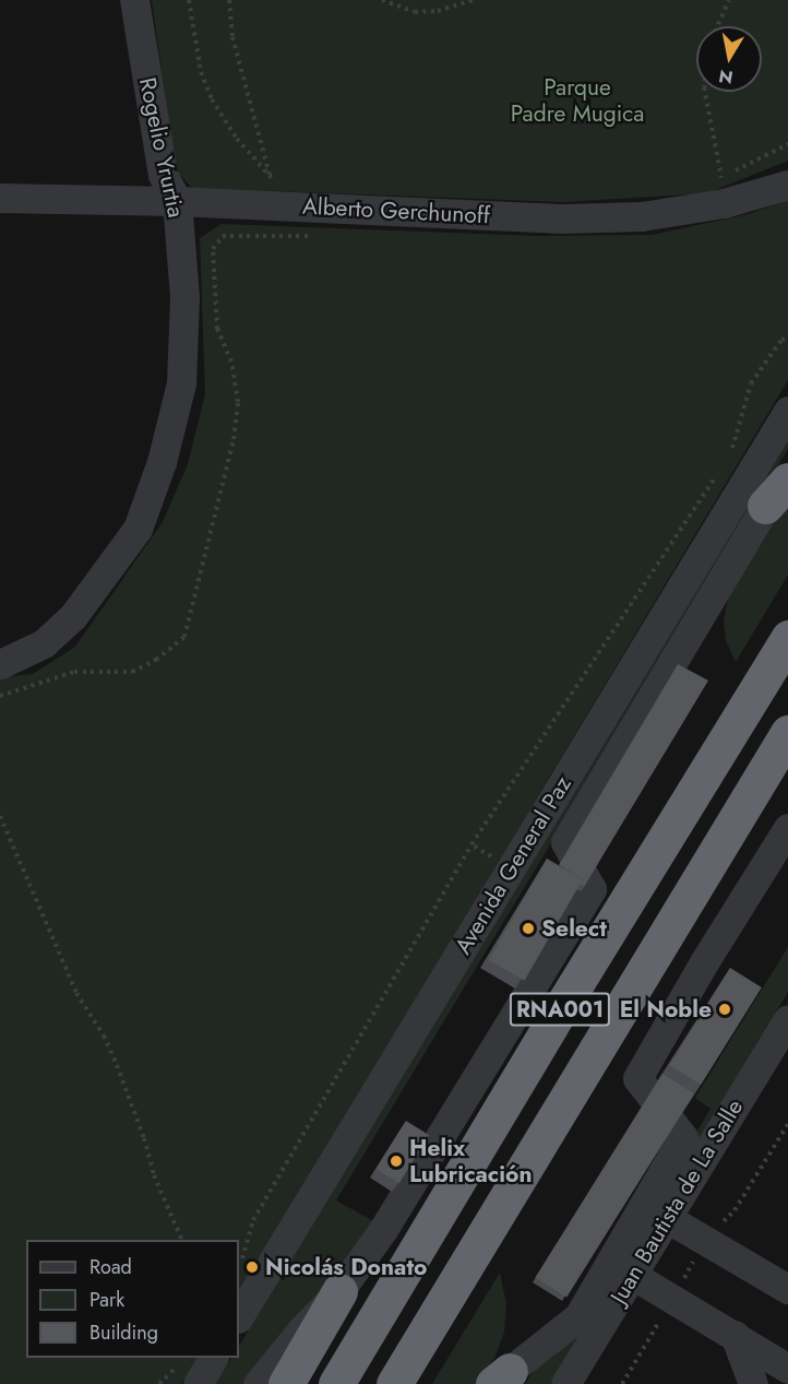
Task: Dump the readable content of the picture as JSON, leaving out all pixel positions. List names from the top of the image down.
{
  "streets": {
    "highway": ["RNA001"],
    "street": [
      "Rogelio Yrurtia",
      "Alberto Gerchunoff",
      "Avenida General Paz",
      "Juan Bautista de La Salle"
    ]
  },
  "crossings": [
    ["Rogelio Yrurtia", "Alberto Gerchunoff"]
  ],
  "parks": ["Parque Padre Mugica"],
  "places": [
    "Select",
    "El Noble",
    "Helix Lubricación",
    "Nicolás Donato"
  ],
  "legend": ["Road", "Park", "Building"],
  "north": "bottom"
}
